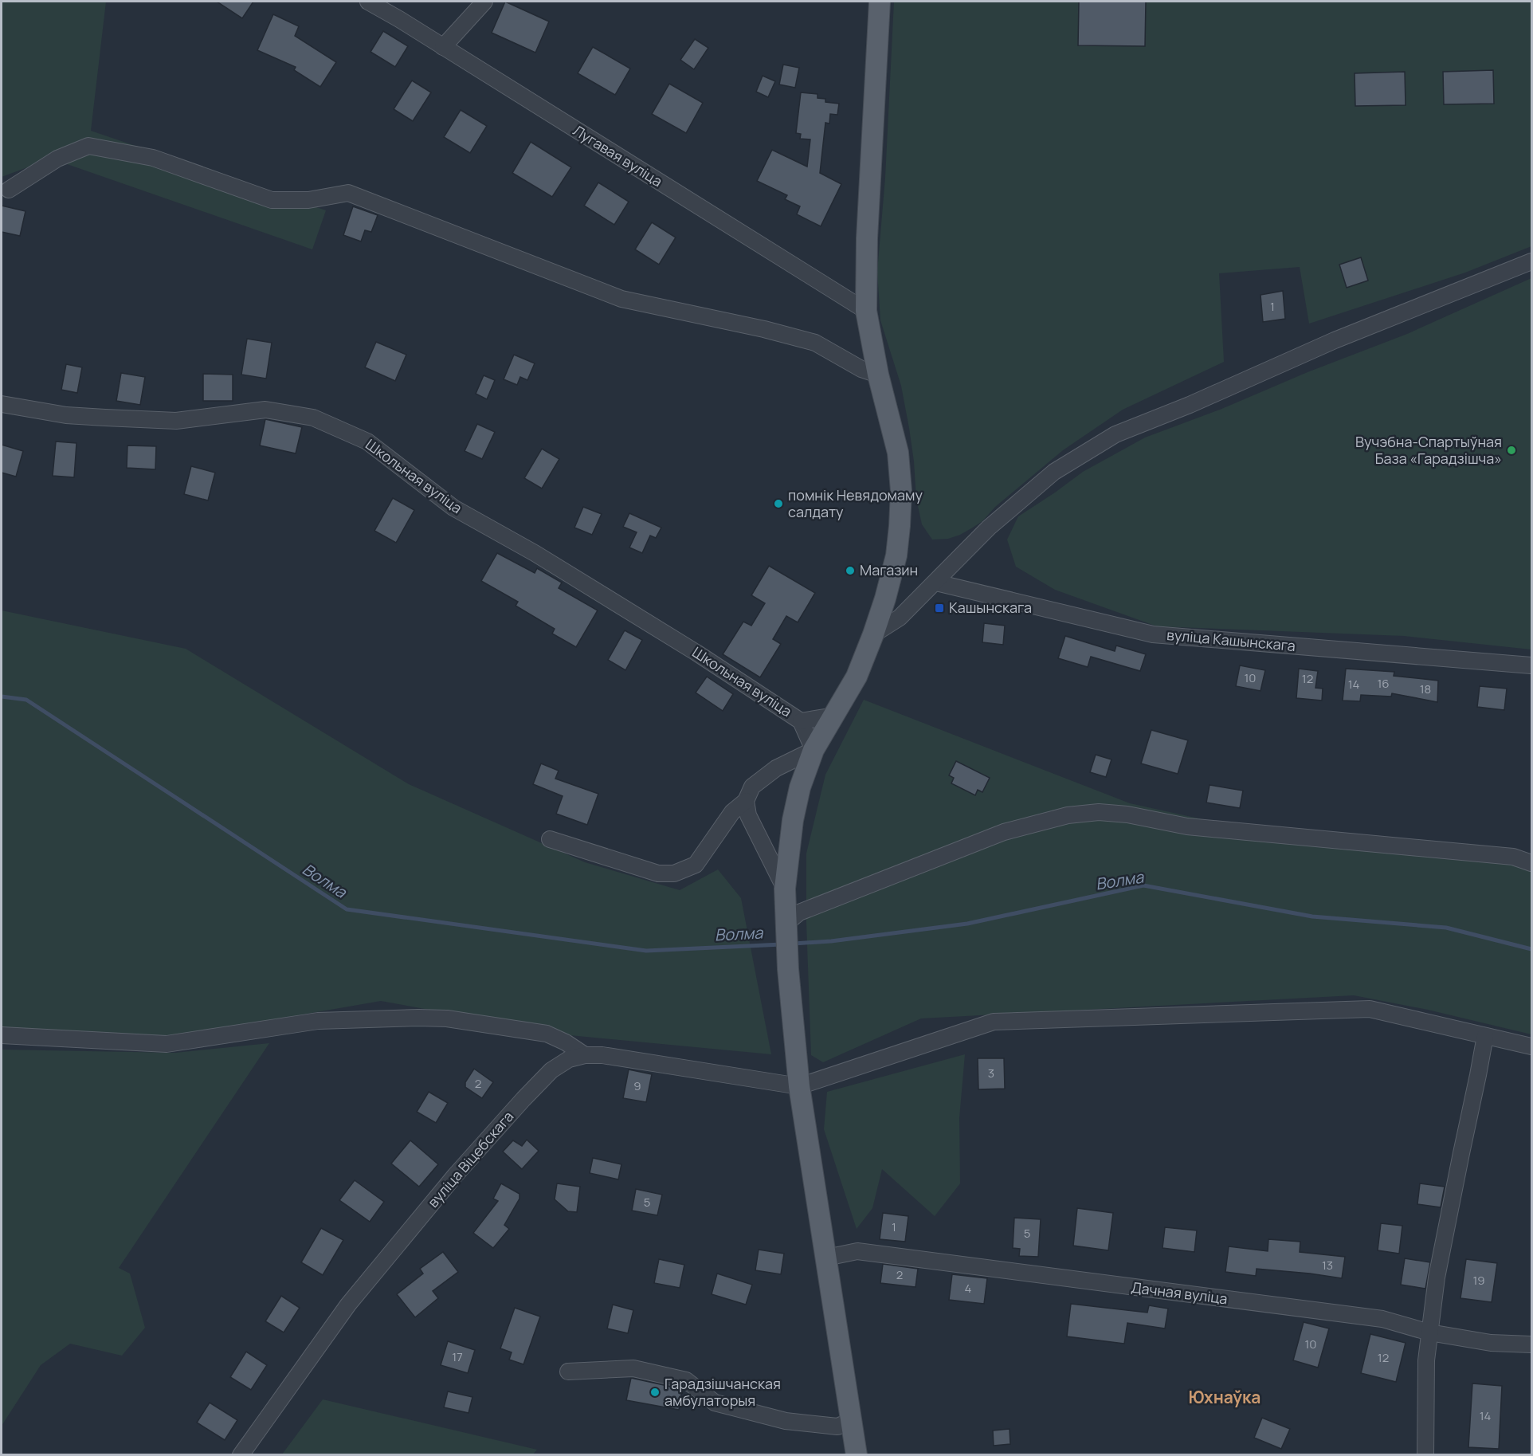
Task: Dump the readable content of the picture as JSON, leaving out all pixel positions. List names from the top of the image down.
{
  "streets": {
    "street": [
      "Лугавая вуліца",
      "Школьная вуліца",
      "вуліца Кашынскага",
      "вуліца Віцебскага",
      "Дачная вуліца"
    ]
  },
  "districts": ["Юхнаўка"],
  "water": ["Волма"],
  "places": {
    "other": [
      "Вучэбна-Спартыўная База «Гарадзішча»",
      "помнік Невядомаму салдату",
      "Магазин",
      "Гарадзішчанская амбулаторыя"
    ],
    "transit": ["Кашынскага"]
  },
  "house_numbers": [
    "1",
    "10",
    "12",
    "16",
    "14",
    "18",
    "3",
    "2",
    "9",
    "5",
    "1",
    "5",
    "13",
    "2",
    "19",
    "4",
    "10",
    "17",
    "12",
    "14"
  ]
}
